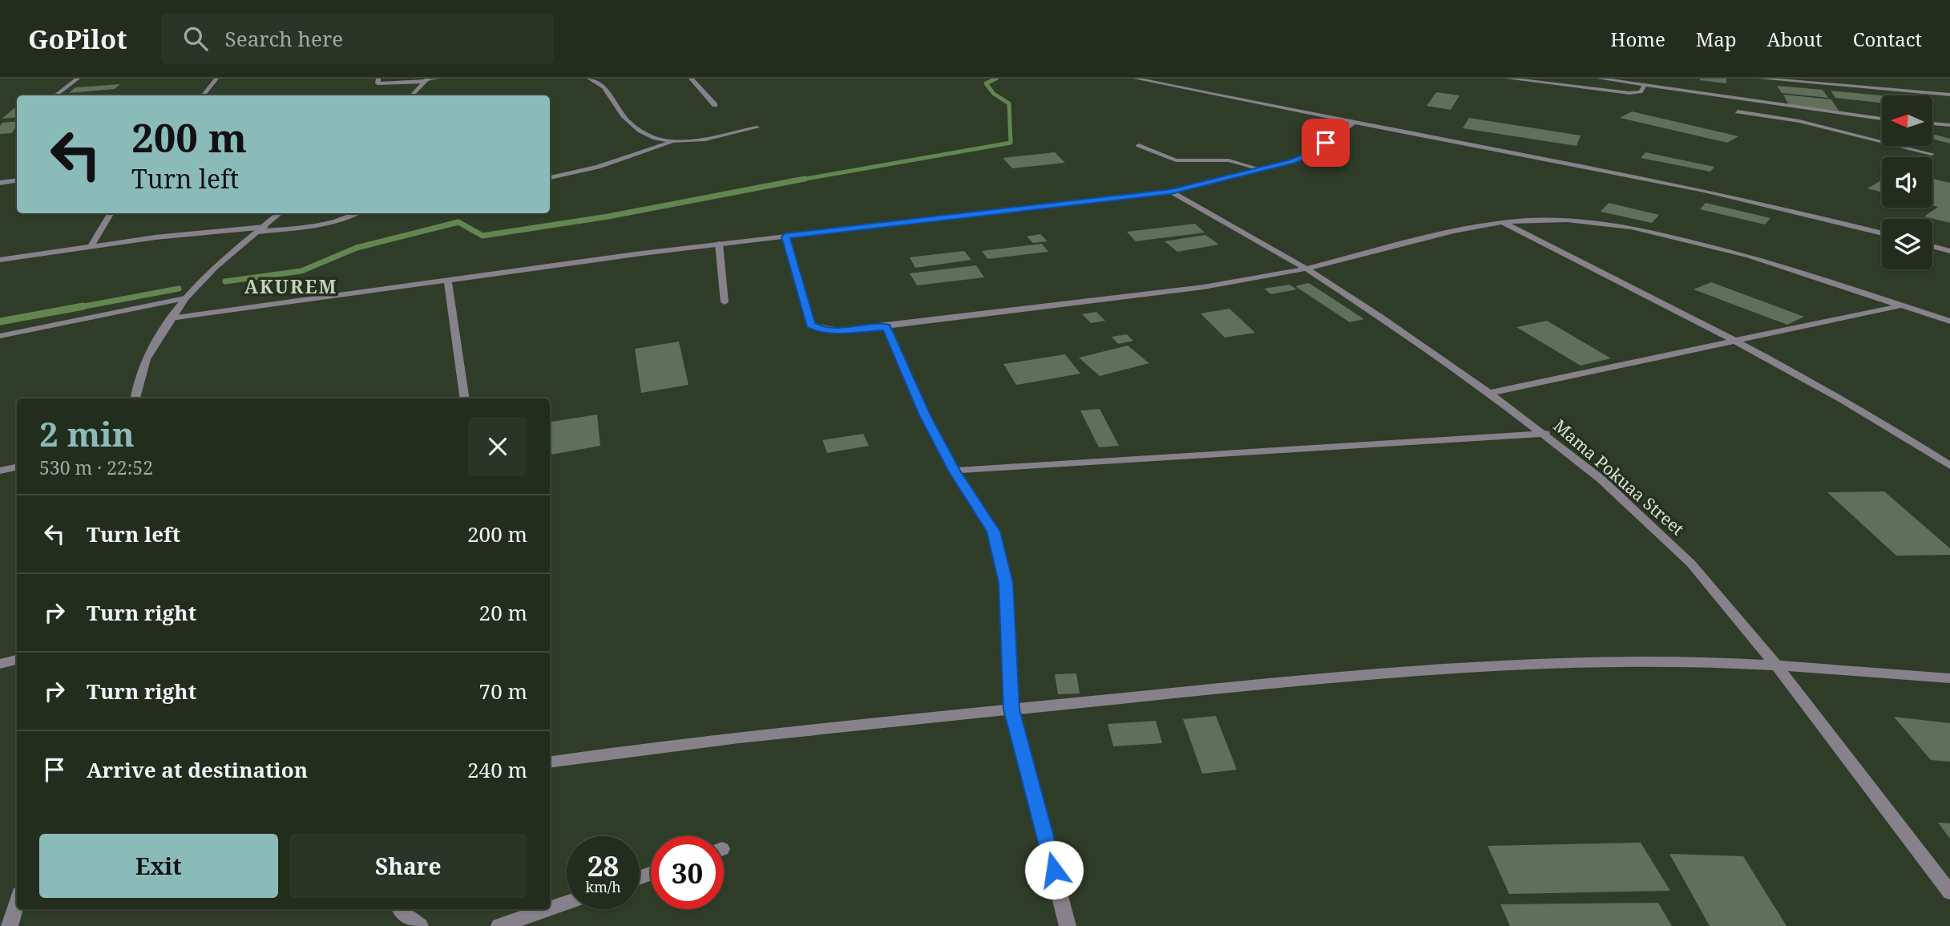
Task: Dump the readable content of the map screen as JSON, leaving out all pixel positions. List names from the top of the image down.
{
  "streets": {
    "street": ["Mama Pokuaa Street"]
  },
  "districts": ["AKUREM"],
  "north": "left",
  "page": {
    "header": "GoPilot",
    "search": "Search here",
    "nav": [
      "Home",
      "Map",
      "About",
      "Contact"
    ],
    "turn": ["200 m", "Turn left"],
    "heading": ["2 min", "530 m · 22:52"],
    "list": [
      {
        "name": "Turn left",
        "value": "200 m"
      },
      {
        "name": "Turn right",
        "value": "20 m"
      },
      {
        "name": "Turn right",
        "value": "70 m"
      },
      {
        "name": "Arrive at destination",
        "value": "240 m"
      }
    ],
    "buttons": ["Exit", "Share"],
    "speed": "28 km/h",
    "limit": "30"
  }
}
